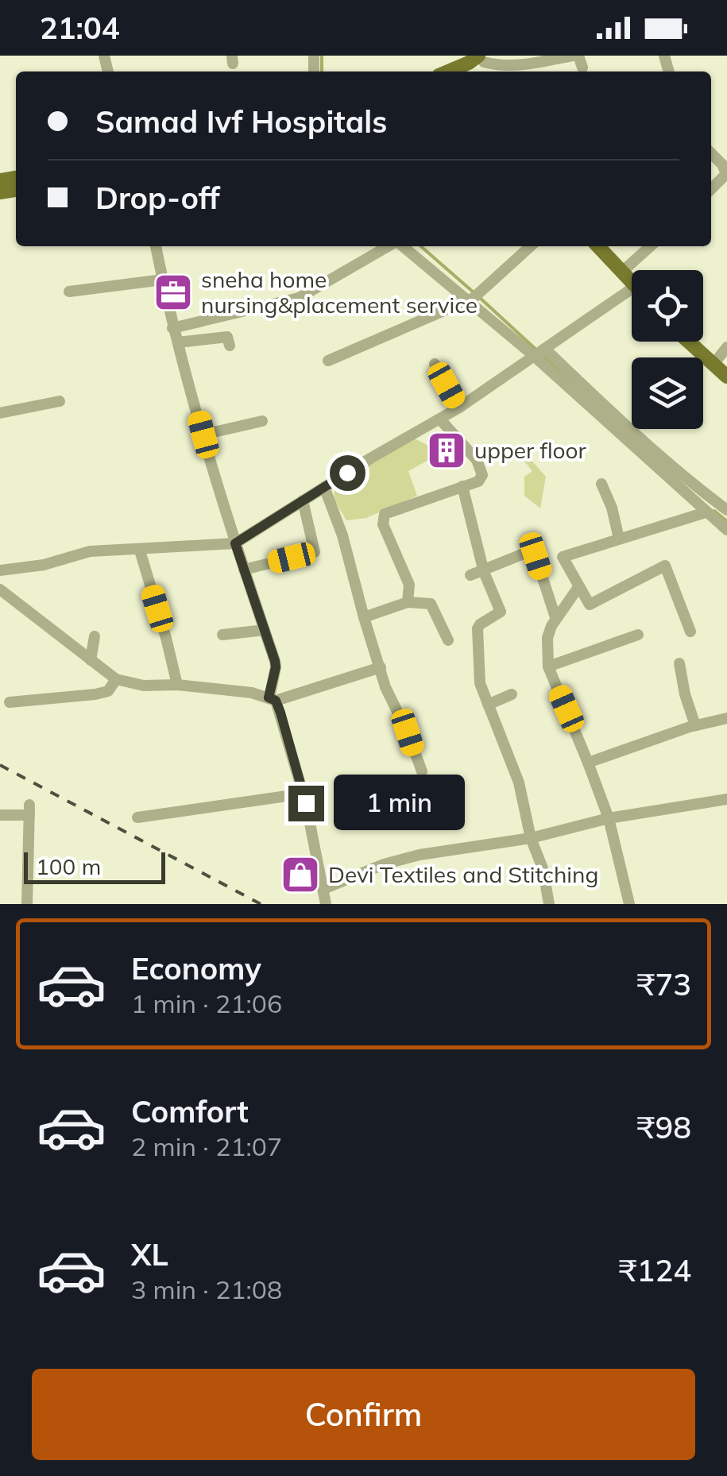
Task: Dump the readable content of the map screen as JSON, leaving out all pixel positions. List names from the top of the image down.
{
  "places": {
    "office": ["sneha home nursing&placement service"],
    "building": ["upper floor"],
    "shop": ["Devi Textiles and Stitching"]
  },
  "scale_bar": "100 m",
  "page": {
    "status": "21:04",
    "banner": ["Samad Ivf Hospitals", "Drop-off"],
    "bubble": "1 min",
    "scale": "100 m",
    "list": [
      {
        "name": "Economy",
        "note": "1 min · 21:06",
        "value": "₹73"
      },
      {
        "name": "Comfort",
        "note": "2 min · 21:07",
        "value": "₹98"
      },
      {
        "name": "XL",
        "note": "3 min · 21:08",
        "value": "₹124"
      }
    ],
    "buttons": "Confirm"
  }
}
